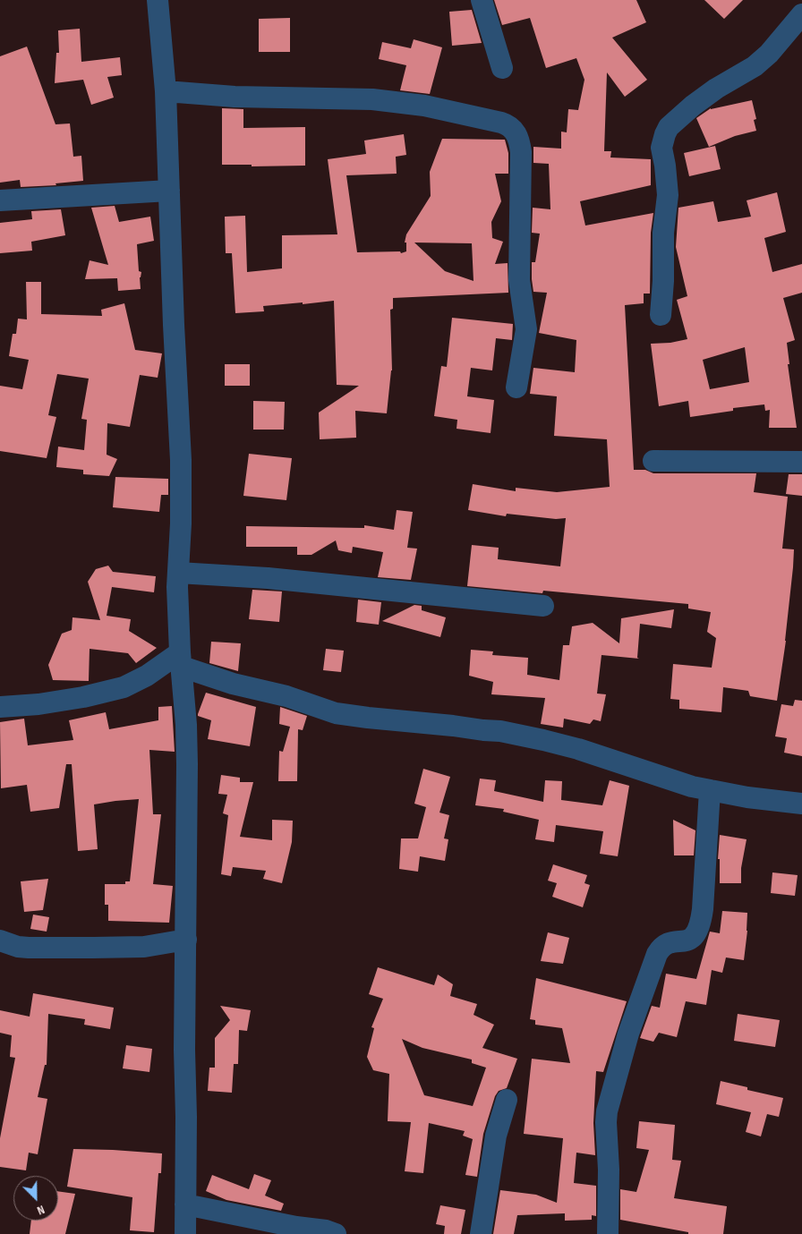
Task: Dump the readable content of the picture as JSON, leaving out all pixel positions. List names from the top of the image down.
{
  "north": "bottom right"
}
